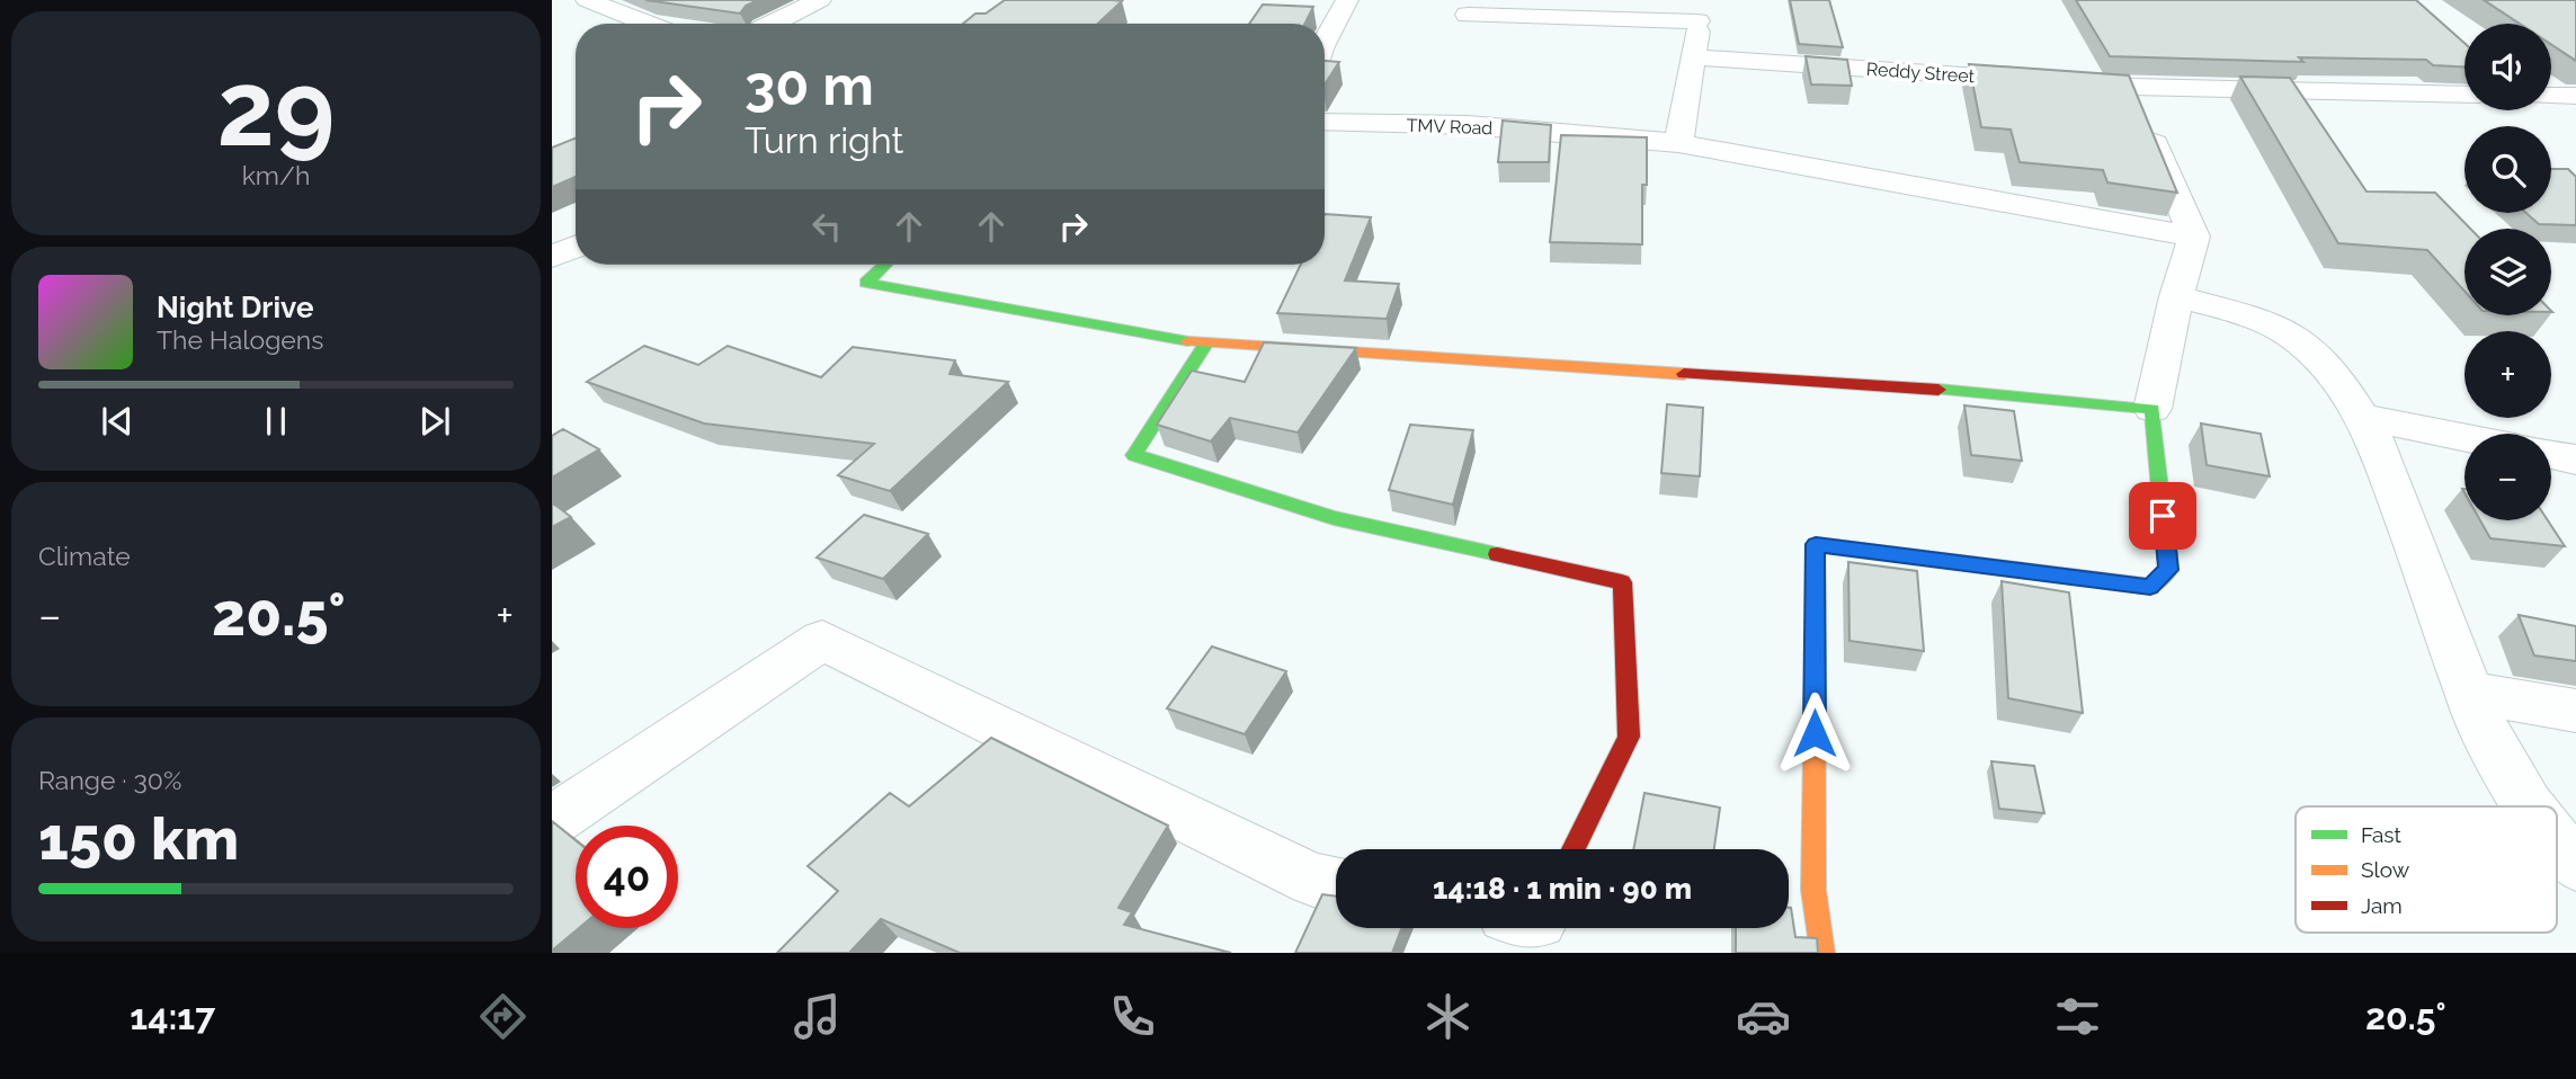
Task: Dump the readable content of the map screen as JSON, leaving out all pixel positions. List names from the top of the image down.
{
  "streets": {
    "street": ["Reddy Street", "TMV Road"]
  },
  "legend": ["Fast", "Slow", "Jam"],
  "page": {
    "tile": [
      ["29", "km/h"],
      "Climate",
      ["Range · 30%", "150 km"]
    ],
    "map_buttons": ["+", "−"],
    "turn": ["30 m", "Turn right"],
    "song": ["Night Drive", "The Halogens"],
    "heat": ["−", "20.5°", "+"],
    "limit": "40",
    "trip": "14:18 · 1 min · 90 m",
    "tabs": ["14:17", "20.5°"]
  }
}
